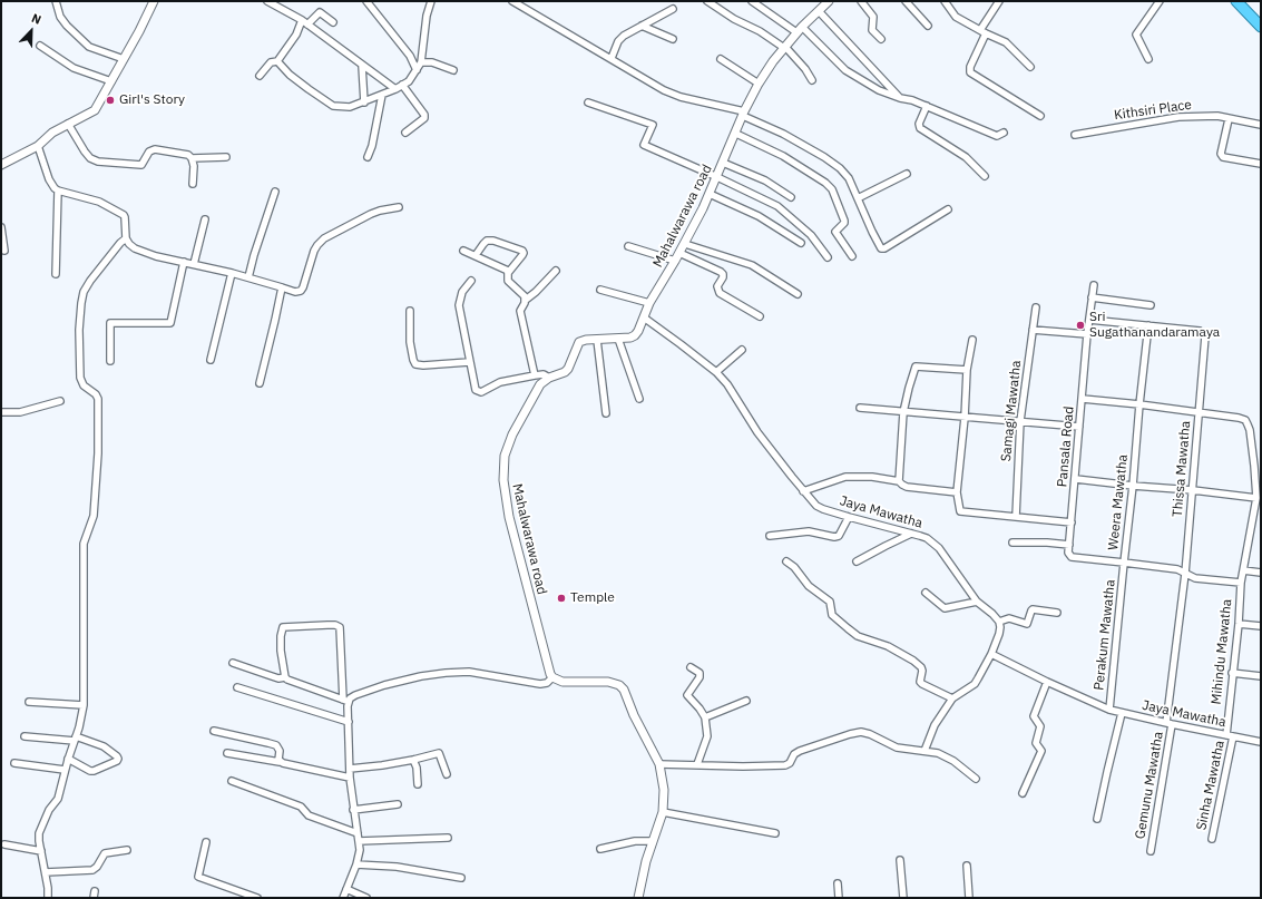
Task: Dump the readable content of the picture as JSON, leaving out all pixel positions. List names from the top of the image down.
{
  "streets": {
    "street": [
      "Kithsiri Place",
      "Mahalwarawa road",
      "Samagi Mawatha",
      "Pansala Road",
      "Thissa Mawatha",
      "Weera Mawatha",
      "Jaya Mawatha",
      "Perakum Mawatha",
      "Mihindu Mawatha",
      "Gemunu Mawatha",
      "Sinha Mawatha"
    ]
  },
  "crossings": [
    ["Mahalwarawa road", "Jaya Mawatha"],
    ["Pansala Road", "Thissa Mawatha"],
    ["Thissa Mawatha", "Weera Mawatha"],
    ["Thissa Mawatha", "Jaya Mawatha"],
    ["Thissa Mawatha", "Mihindu Mawatha"],
    ["Thissa Mawatha", "Gemunu Mawatha"],
    ["Weera Mawatha", "Perakum Mawatha"],
    ["Weera Mawatha", "Mihindu Mawatha"],
    ["Jaya Mawatha", "Perakum Mawatha"],
    ["Jaya Mawatha", "Mihindu Mawatha"],
    ["Jaya Mawatha", "Gemunu Mawatha"],
    ["Jaya Mawatha", "Sinha Mawatha"],
    ["Mihindu Mawatha", "Sinha Mawatha"]
  ],
  "places": ["Girl's Story", "Sri Sugathanandaramaya", "Temple"],
  "north": "top right"
}
